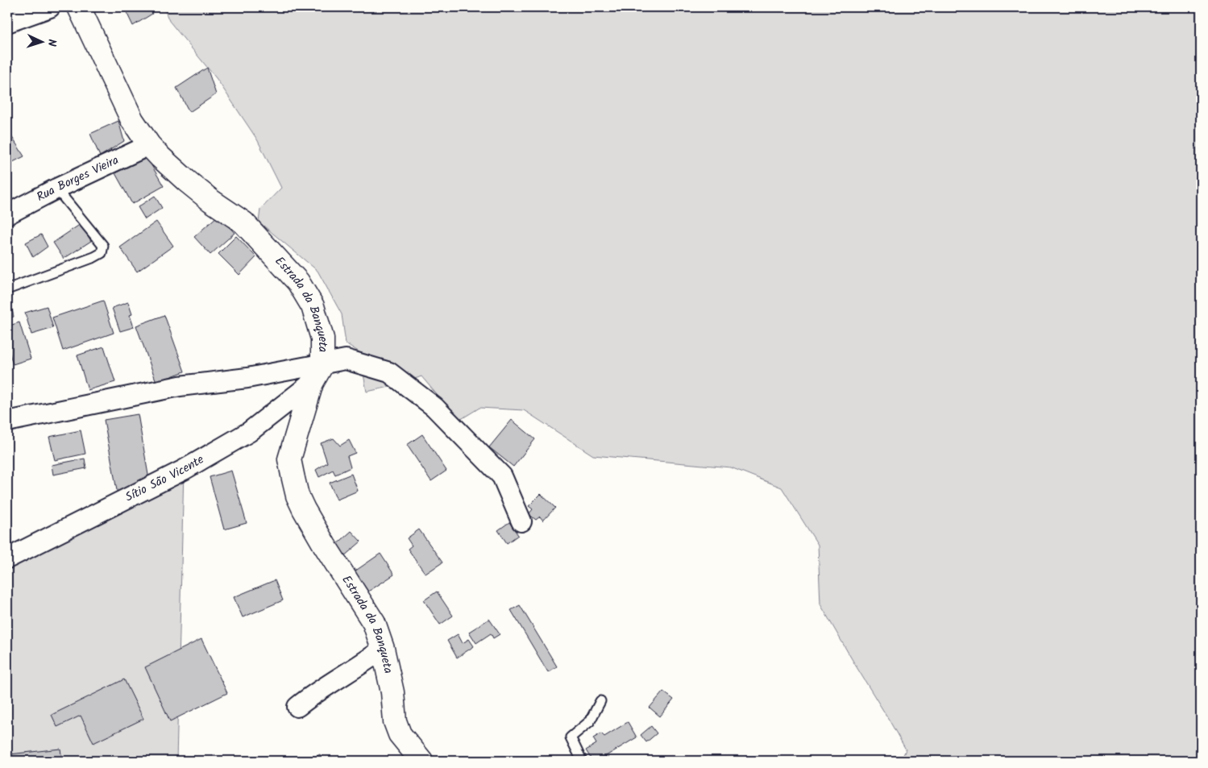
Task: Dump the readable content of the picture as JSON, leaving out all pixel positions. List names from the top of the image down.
{
  "streets": {
    "street": ["Rua Borges Vieira", "Estrada da Banqueta", "Sítio São Vicente"]
  },
  "crossings": [
    ["Rua Borges Vieira", "Estrada da Banqueta"],
    ["Estrada da Banqueta", "Sítio São Vicente"]
  ],
  "north": "right"
}
